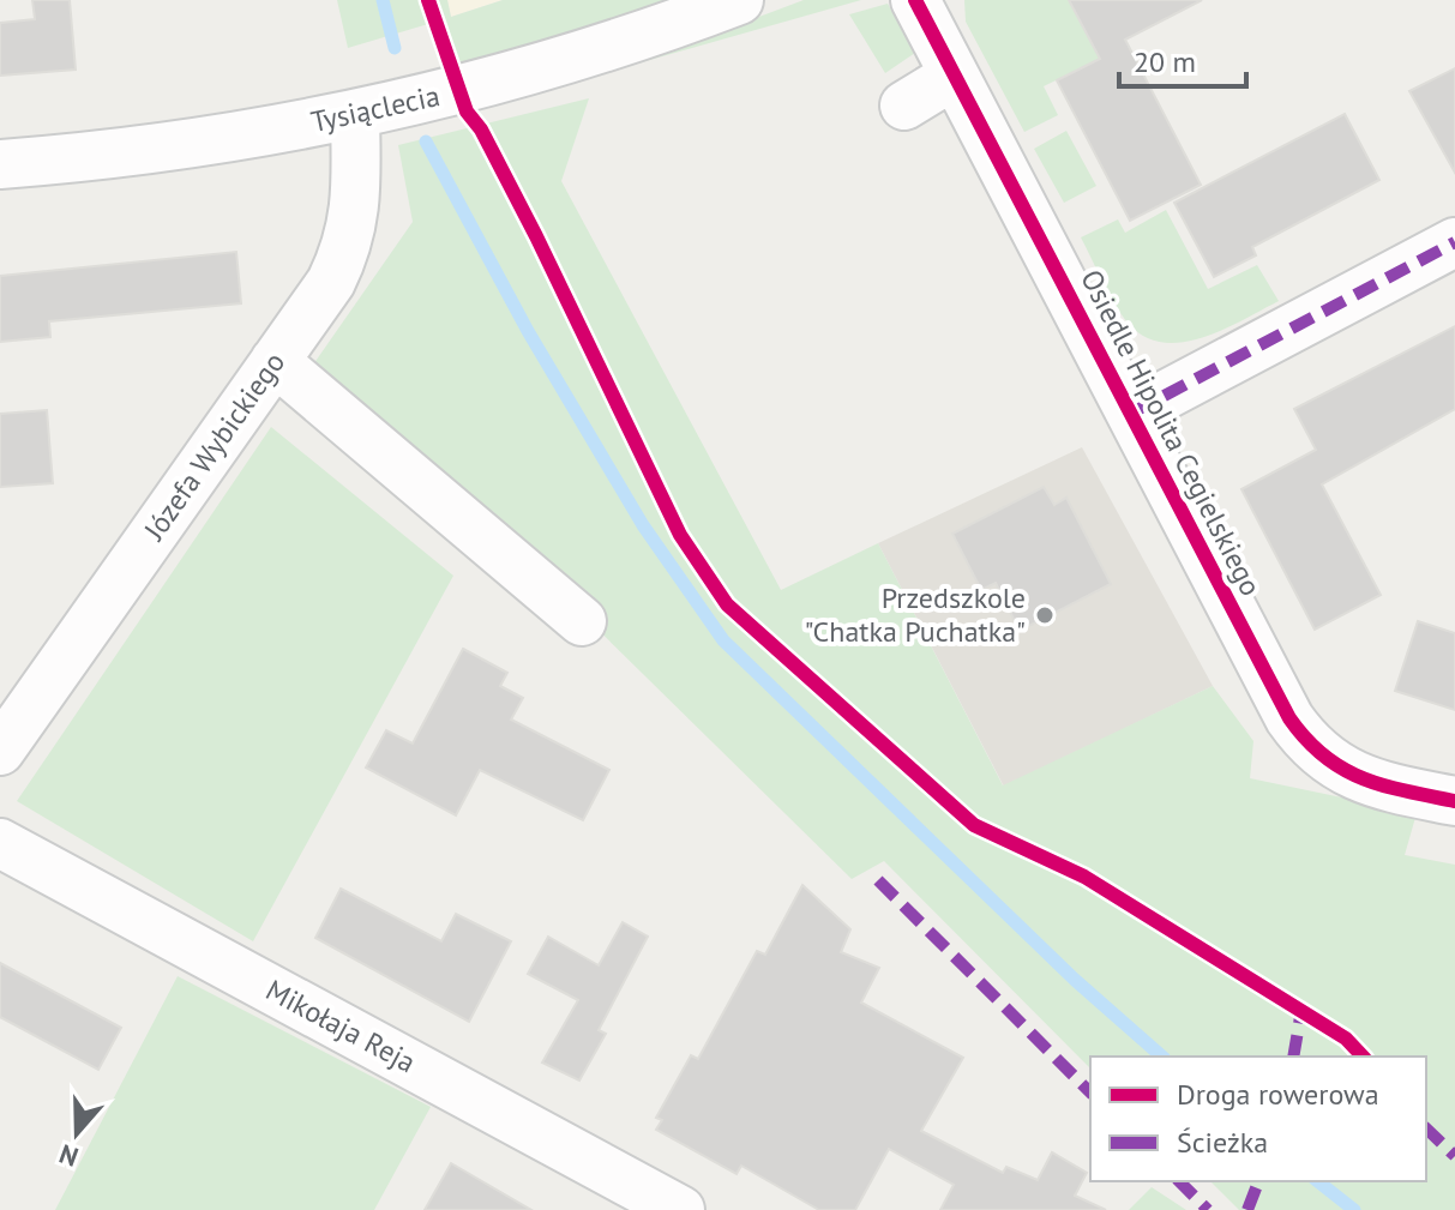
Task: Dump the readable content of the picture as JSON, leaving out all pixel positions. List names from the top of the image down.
{
  "streets": {
    "street": [
      "Tysiąclecia",
      "Osiedle Hipolita Cegielskiego",
      "Józefa Wybickiego",
      "Mikołaja Reja"
    ]
  },
  "crossings": [
    ["Tysiąclecia", "Józefa Wybickiego"]
  ],
  "places": ["Przedszkole \"Chatka Puchatka\""],
  "legend": ["Droga rowerowa", "Ścieżka"],
  "scale_bar": "20 m",
  "north": "bottom"
}
